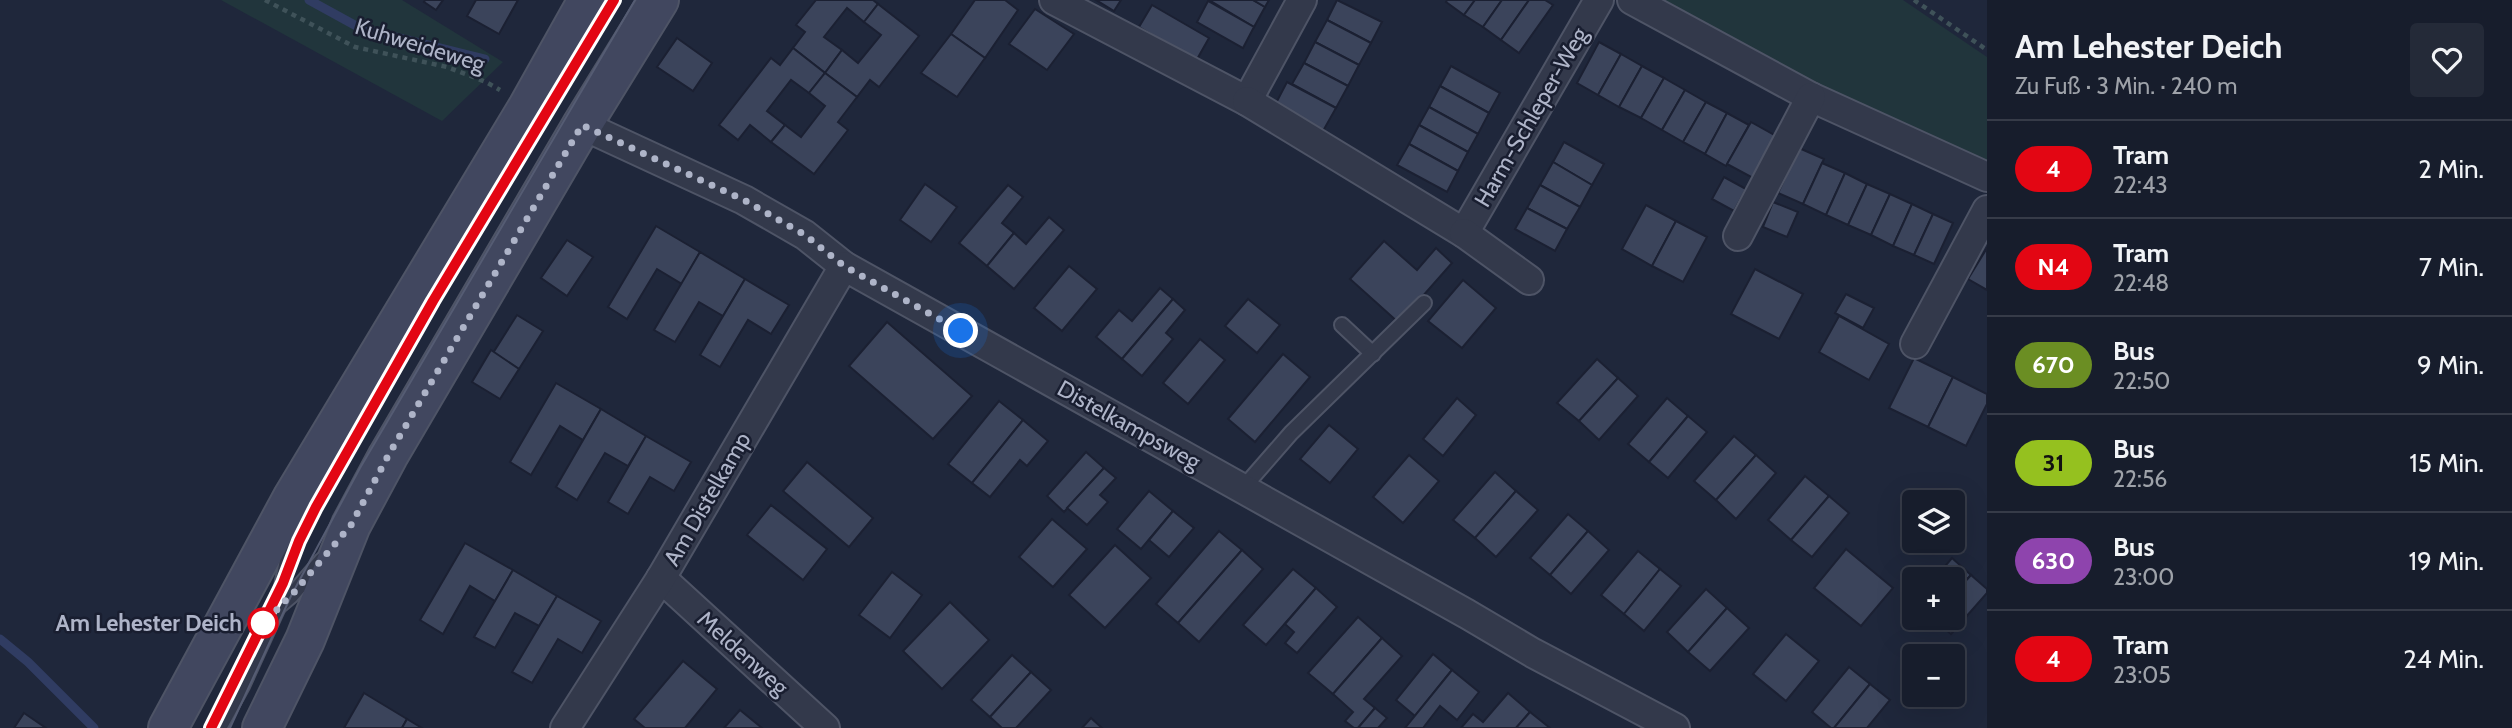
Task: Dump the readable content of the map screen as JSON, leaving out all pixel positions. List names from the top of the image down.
{
  "streets": {
    "street": [
      "Harm-Schleper-Weg",
      "Distelkampsweg",
      "Am Distelkamp",
      "Meldenweg"
    ],
    "path": ["Kuhweideweg"]
  },
  "crossings": [
    ["Distelkampsweg", "Am Distelkamp"],
    ["Am Distelkamp", "Meldenweg"]
  ],
  "places": ["Am Lehester Deich"],
  "lines": ["tram line 4"],
  "page": {
    "heading": ["Am Lehester Deich", "Zu Fuß · 3 Min. · 240 m"],
    "list": [
      {
        "mark": "4",
        "name": "Tram",
        "note": "22:43",
        "value": "2 Min."
      },
      {
        "mark": "N4",
        "name": "Tram",
        "note": "22:48",
        "value": "7 Min."
      },
      {
        "mark": "670",
        "name": "Bus",
        "note": "22:50",
        "value": "9 Min."
      },
      {
        "mark": "31",
        "name": "Bus",
        "note": "22:56",
        "value": "15 Min."
      },
      {
        "mark": "630",
        "name": "Bus",
        "note": "23:00",
        "value": "19 Min."
      },
      {
        "mark": "4",
        "name": "Tram",
        "note": "23:05",
        "value": "24 Min."
      }
    ],
    "map_buttons": ["+", "−"]
  }
}
